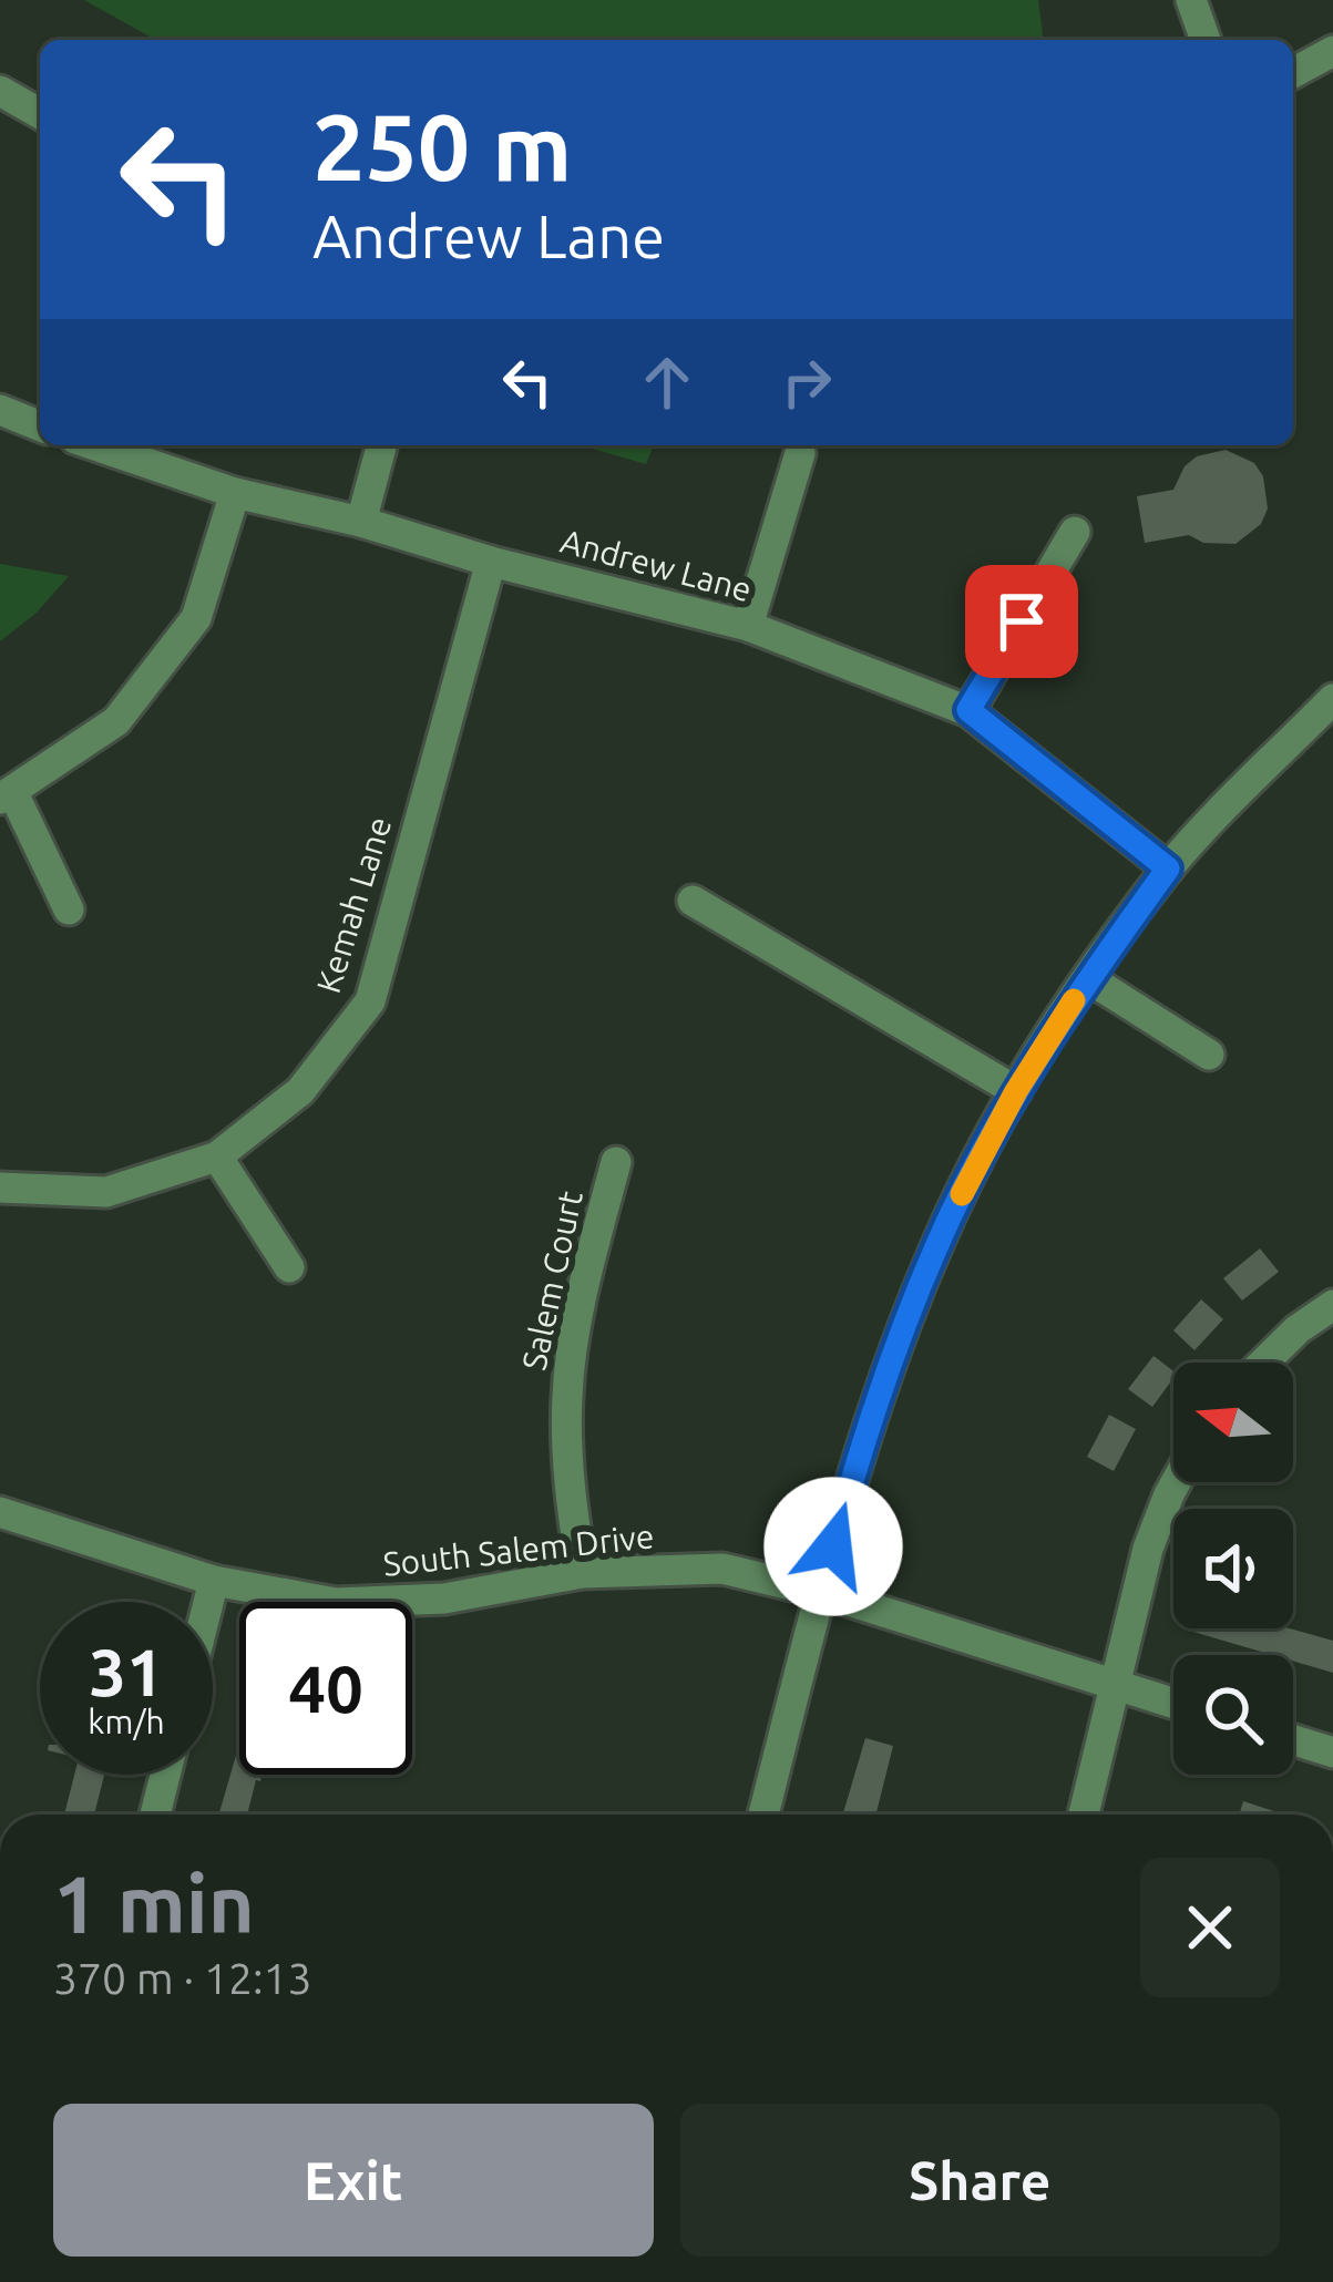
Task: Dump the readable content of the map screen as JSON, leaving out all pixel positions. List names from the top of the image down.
{
  "streets": {
    "street": [
      "Andrew Lane",
      "Kemah Lane",
      "Salem Court",
      "South Salem Drive"
    ]
  },
  "crossings": [
    ["Andrew Lane", "Kemah Lane"],
    ["Salem Court", "South Salem Drive"]
  ],
  "north": "left",
  "page": {
    "turn": ["250 m", "Andrew Lane"],
    "speed": "31 km/h",
    "limit": "40",
    "heading": ["1 min", "370 m · 12:13"],
    "buttons": ["Exit", "Share"]
  }
}
